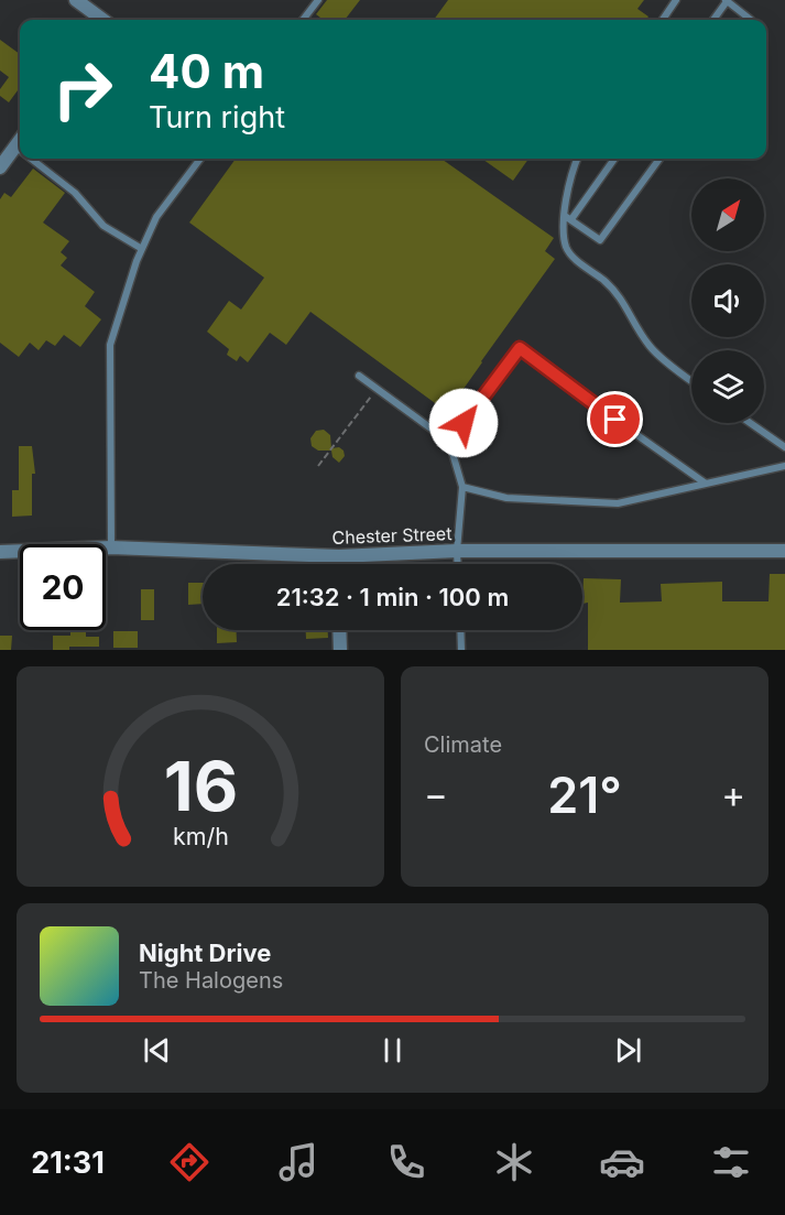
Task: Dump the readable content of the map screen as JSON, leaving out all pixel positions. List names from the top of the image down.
{
  "streets": {
    "street": ["Chester Street"]
  },
  "north": "top right",
  "page": {
    "turn": ["40 m", "Turn right"],
    "limit": "20",
    "trip": "21:32 · 1 min · 100 m",
    "tile": "Climate",
    "heat": ["−", "21°", "+"],
    "song": ["Night Drive", "The Halogens"],
    "tabs": "21:31",
    "gauge": ["16", "km/h"]
  }
}
